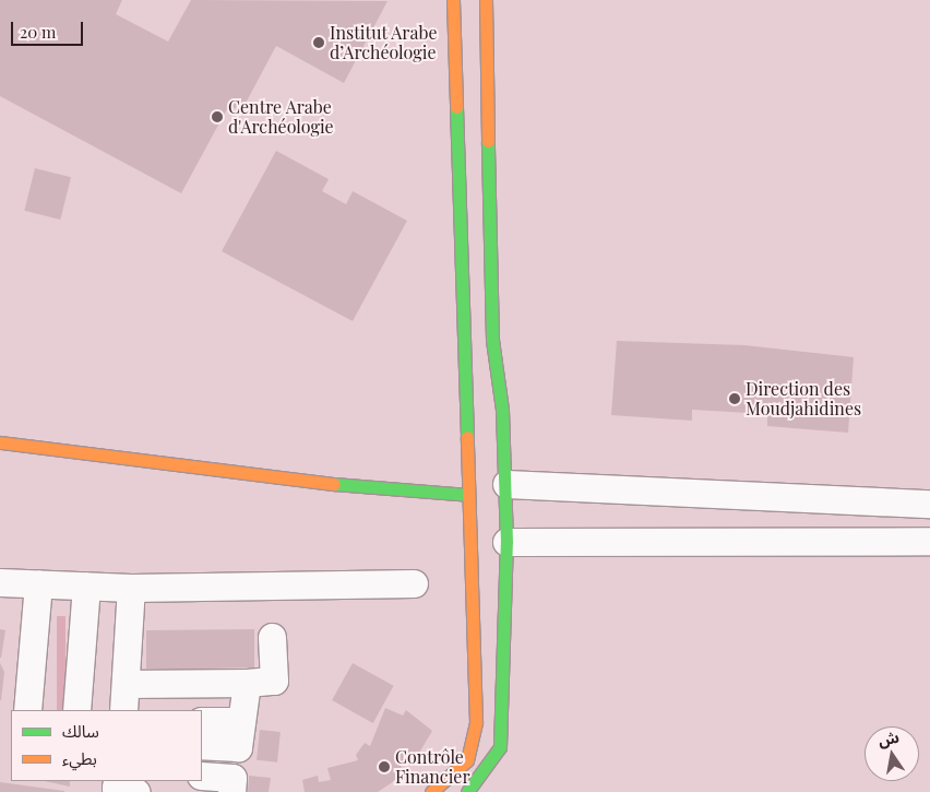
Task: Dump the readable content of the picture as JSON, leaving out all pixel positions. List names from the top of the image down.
{
  "places": [
    "Institut Arabe d’Archéologie",
    "Centre Arabe d'Archéologie",
    "Direction des Moudjahidines",
    "Contrôle Financier"
  ],
  "legend": ["سالك", "بطيء"],
  "scale_bar": "20 m",
  "north": "top"
}
